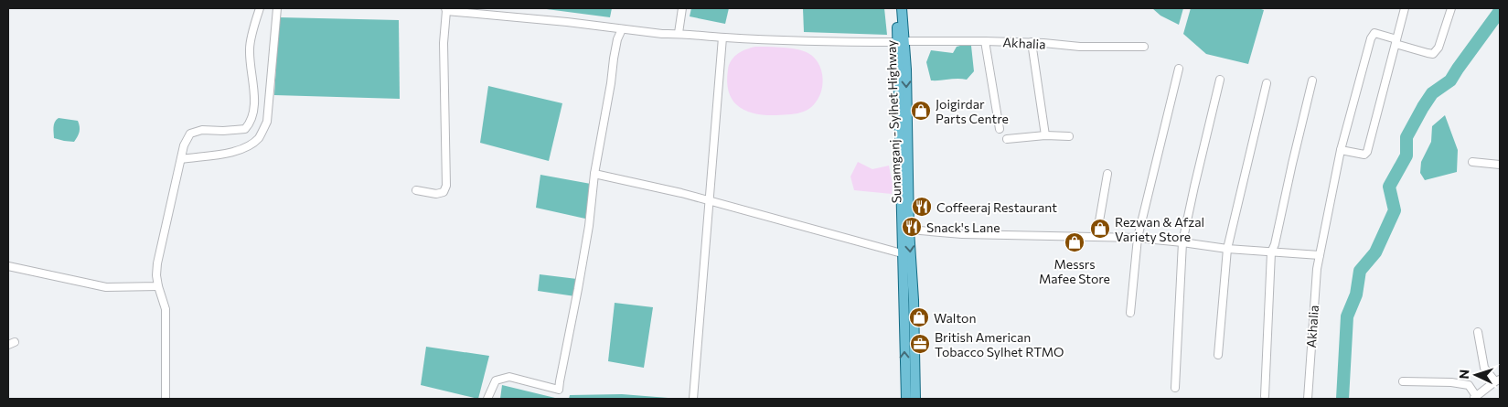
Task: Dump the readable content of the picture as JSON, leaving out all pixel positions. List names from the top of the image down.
{
  "streets": {
    "main road": ["Sunamganj - Sylhet Highway"],
    "street": ["Akhalia"]
  },
  "crossings": [
    ["Akhalia", "Sunamganj - Sylhet Highway"]
  ],
  "places": {
    "shop": [
      "Joigirdar Parts Centre",
      "Rezwan & Afzal Variety Store",
      "Messrs Mafee Store",
      "Walton"
    ],
    "restaurant": ["Coffeeraj Restaurant", "Snack's Lane"],
    "office": ["British American Tobacco Sylhet RTMO"]
  },
  "north": "left"
}
